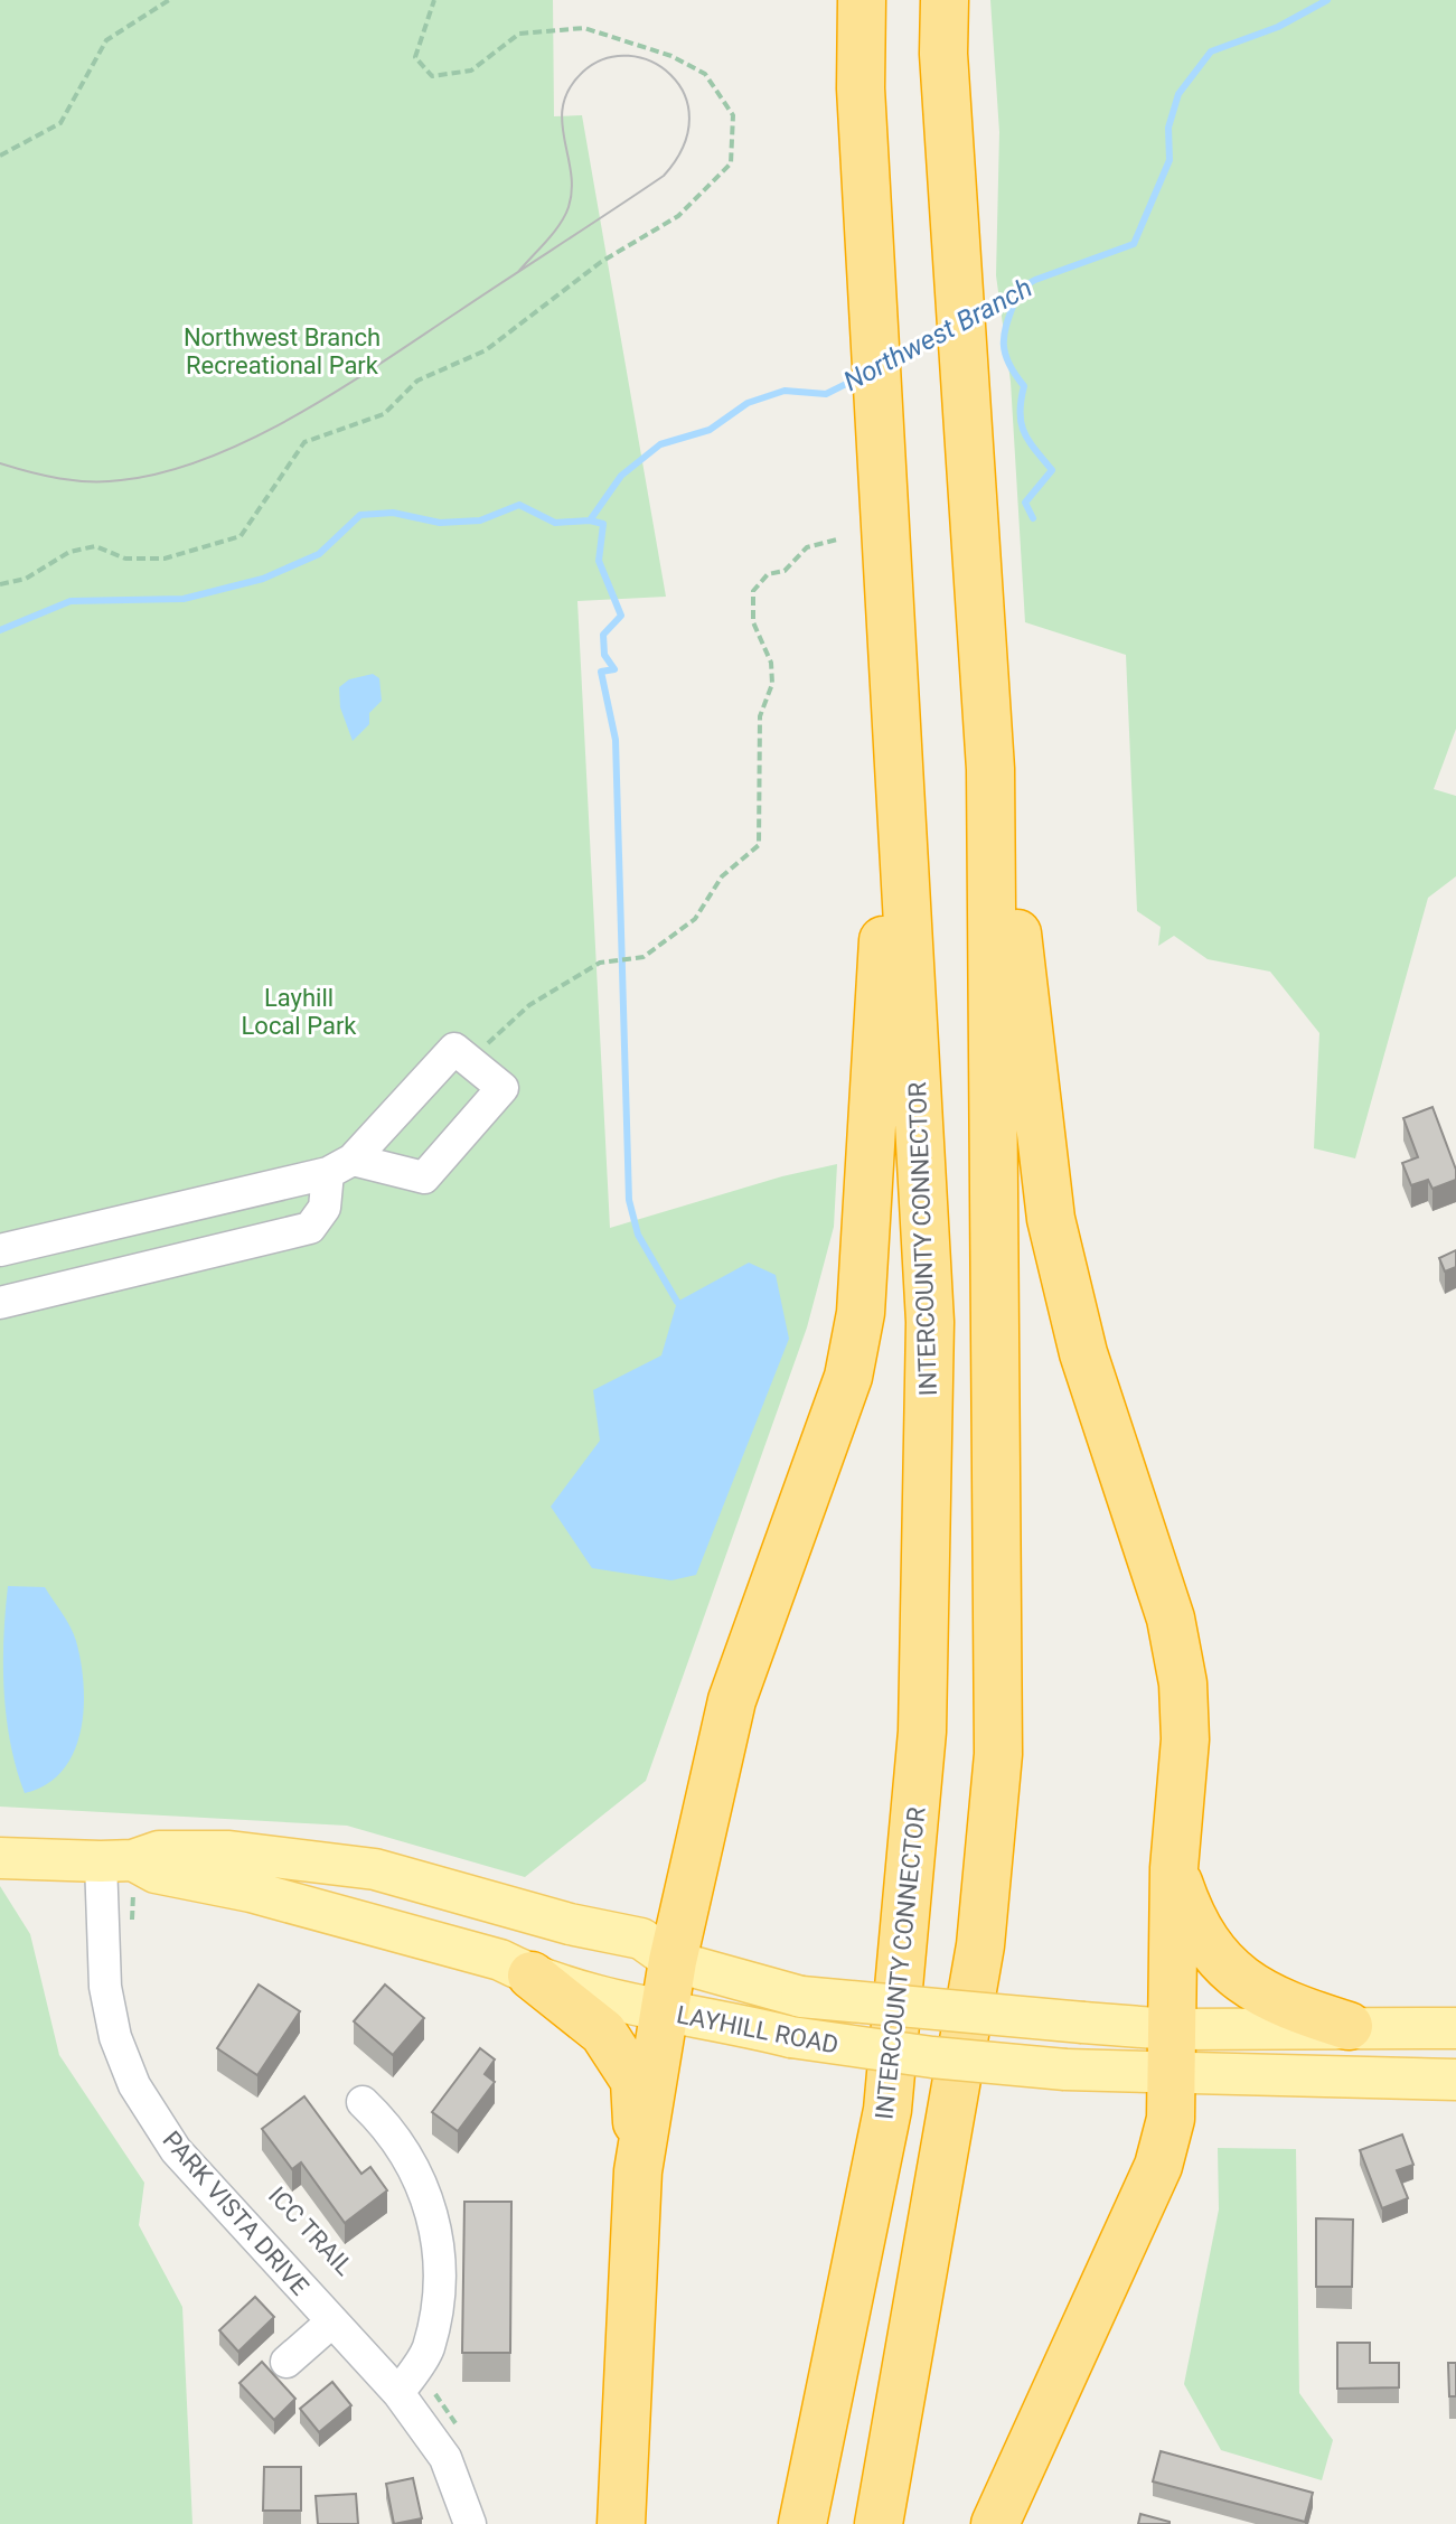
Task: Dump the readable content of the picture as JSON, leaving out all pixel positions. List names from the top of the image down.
{
  "streets": {
    "highway": ["INTERCOUNTY CONNECTOR"],
    "main road": ["LAYHILL ROAD"],
    "street": ["PARK VISTA DRIVE"]
  },
  "crossings": [
    ["LAYHILL ROAD", "PARK VISTA DRIVE"]
  ],
  "water": ["Northwest Branch"],
  "parks": ["Northwest Branch Recreational Park", "Layhill Local Park"]
}
